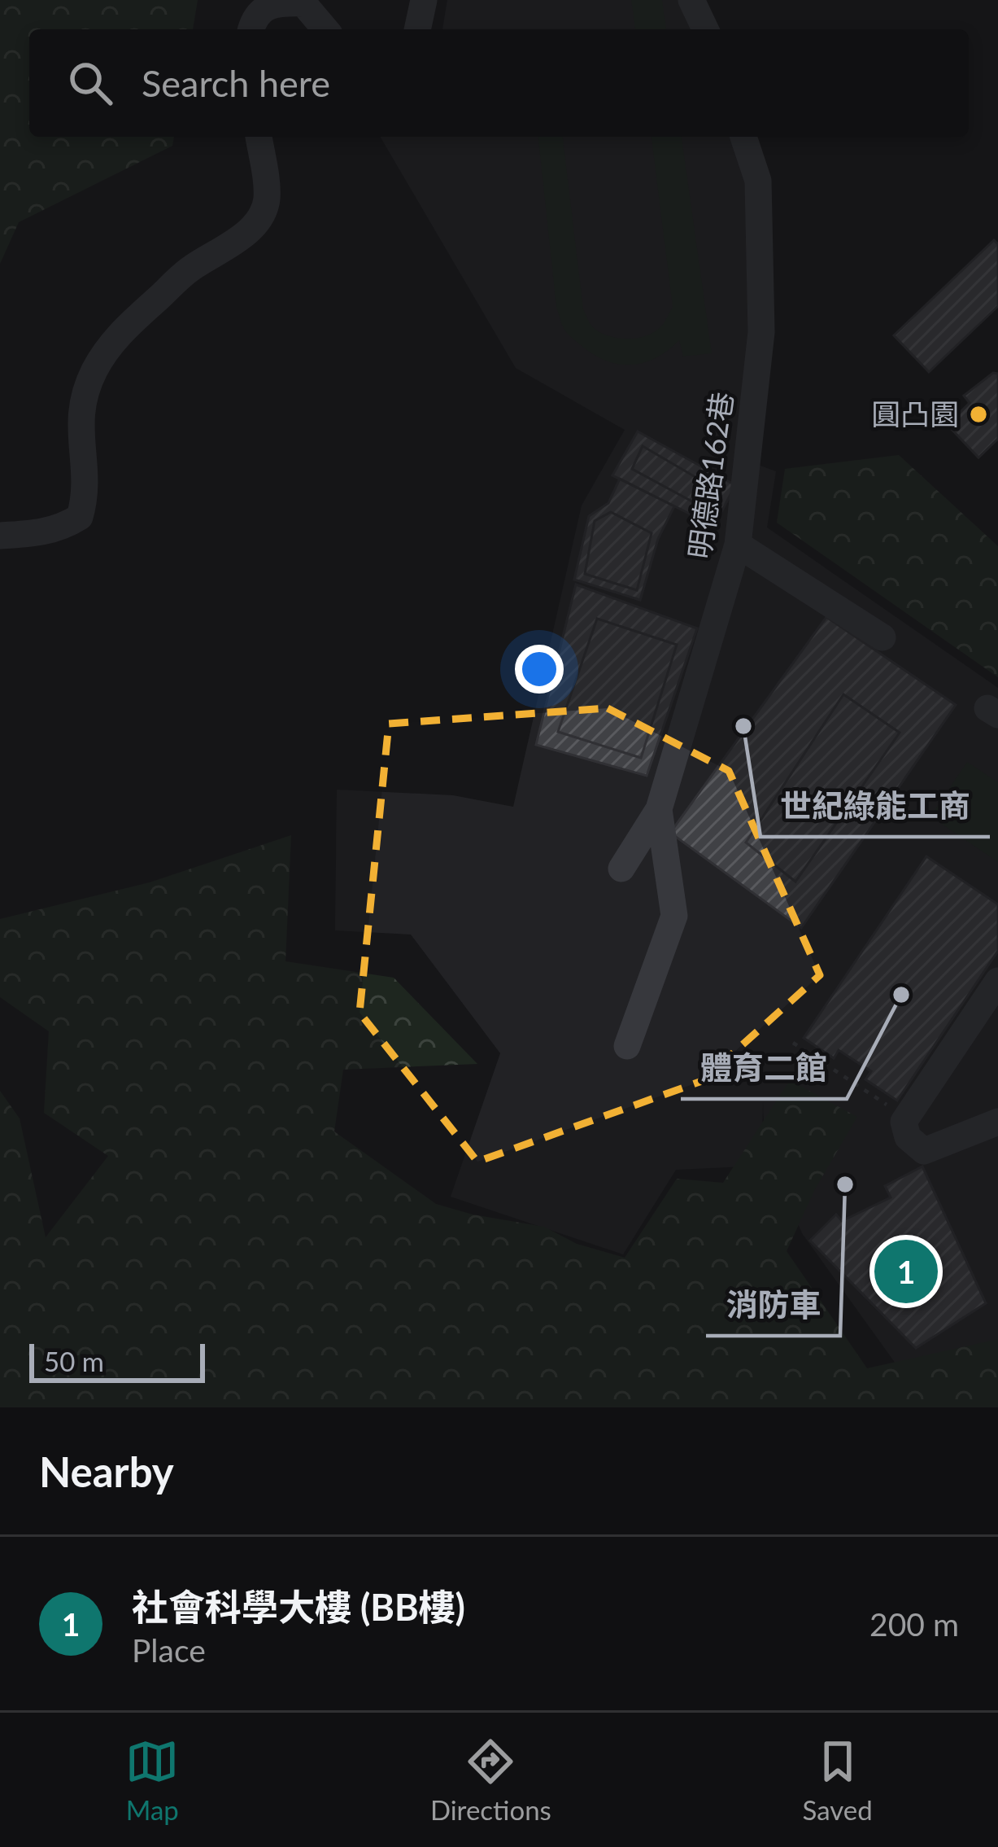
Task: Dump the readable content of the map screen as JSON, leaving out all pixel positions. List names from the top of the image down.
{
  "streets": {
    "street": ["明德路162巷"]
  },
  "places": [
    "圓凸園",
    "世紀綠能工商",
    "體育二館",
    "消防車"
  ],
  "scale_bar": "50 m",
  "page": {
    "search": "Search here",
    "pins": "1",
    "scale": "50 m",
    "heading": "Nearby",
    "list": [
      {
        "mark": "1",
        "name": "社會科學大樓 (BB樓)",
        "note": "Place",
        "value": "200 m"
      }
    ],
    "nav": ["Map", "Directions", "Saved"]
  }
}
